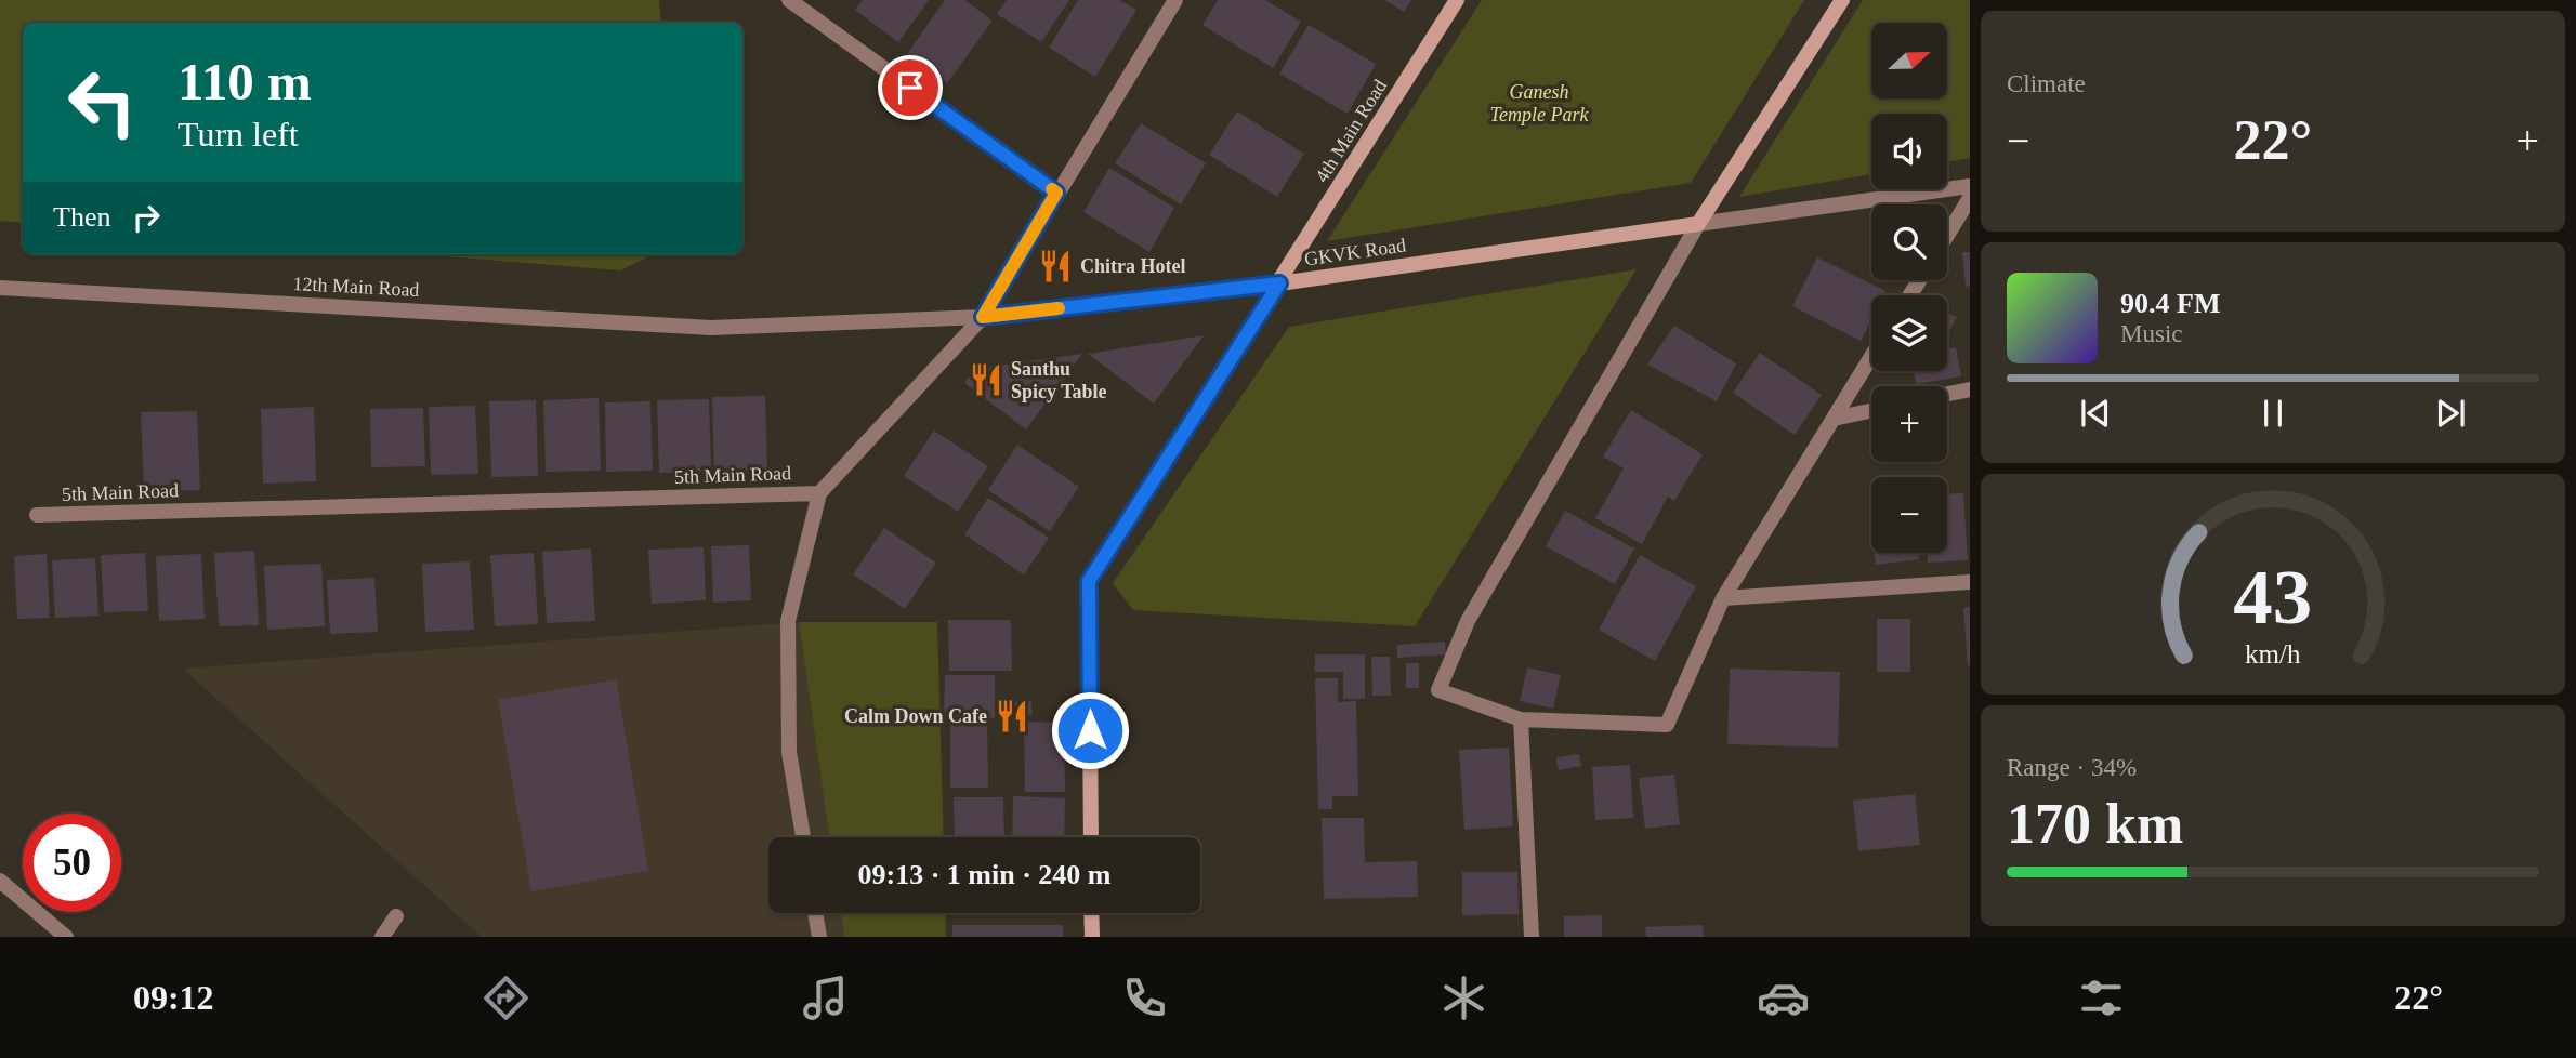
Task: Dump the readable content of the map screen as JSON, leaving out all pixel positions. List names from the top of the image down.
{
  "streets": {
    "main road": ["4th Main Road", "GKVK Road"],
    "street": ["12th Main Road", "5th Main Road"]
  },
  "crossings": [
    ["4th Main Road", "GKVK Road"],
    ["4th Main Road", "12th Main Road"],
    ["GKVK Road", "12th Main Road"]
  ],
  "parks": ["Ganesh Temple Park"],
  "places": {
    "restaurant": ["Chitra Hotel", "Santhu Spicy Table", "Calm Down Cafe"]
  },
  "north": "right",
  "page": {
    "tile": [
      "Climate",
      ["Range · 34%", "170 km"]
    ],
    "map_buttons": ["+", "−"],
    "turn": ["110 m", "Turn left"],
    "heat": ["−", "22°", "+"],
    "then": "Then",
    "song": ["90.4 FM", "Music"],
    "limit": "50",
    "trip": "09:13 · 1 min · 240 m",
    "tabs": ["09:12", "22°"],
    "gauge": ["43", "km/h"]
  }
}
